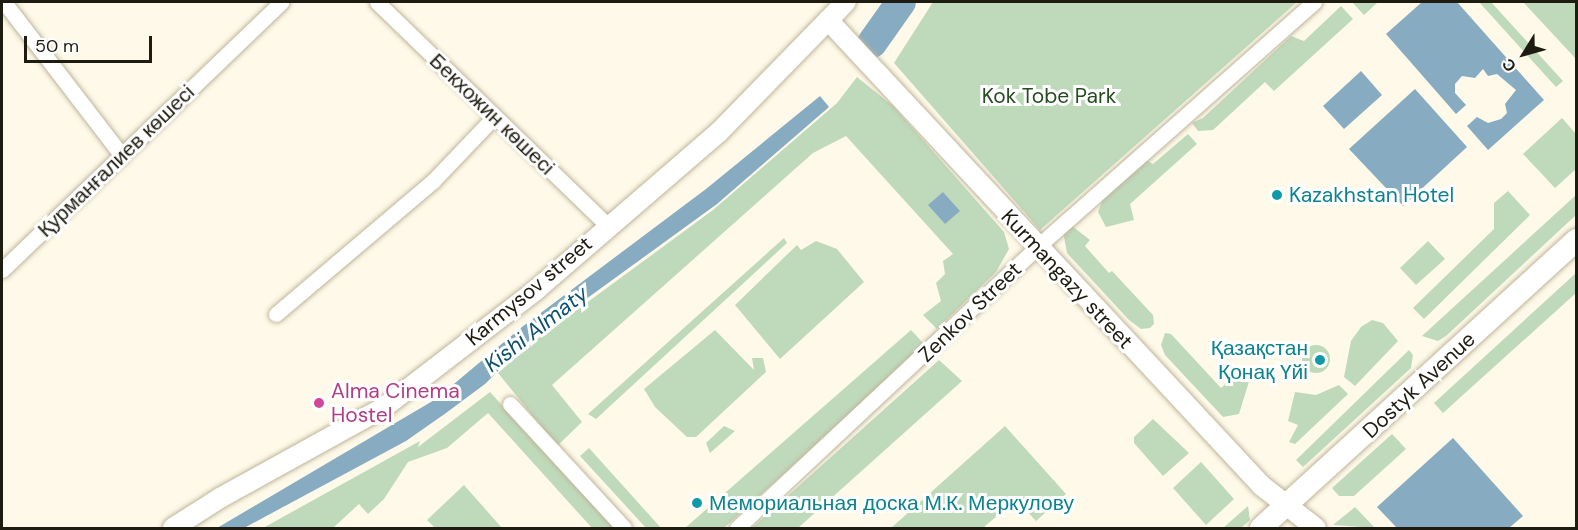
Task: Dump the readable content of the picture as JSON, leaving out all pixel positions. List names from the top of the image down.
{
  "streets": {
    "main road": ["Dostyk Avenue"],
    "street": [
      "Бекхожин көшесі",
      "Қурманғалиев көшесі",
      "Kurmangazy street",
      "Karmysov street",
      "Zenkov Street"
    ]
  },
  "crossings": [
    ["Бекхожин көшесі", "Karmysov street"],
    ["Kurmangazy street", "Karmysov street"],
    ["Kurmangazy street", "Zenkov Street"],
    ["Kurmangazy street", "Dostyk Avenue"]
  ],
  "water": ["Kіshі Almaty"],
  "parks": ["Kok Tobe Park"],
  "places": [
    "Kazakhstan Hotel",
    "Қазақстан Қонақ Үйі",
    "Alma Cinema Hostel",
    "Мемориальная доска М.К. Меркулову"
  ],
  "scale_bar": "50 m",
  "north": "bottom left"
}
